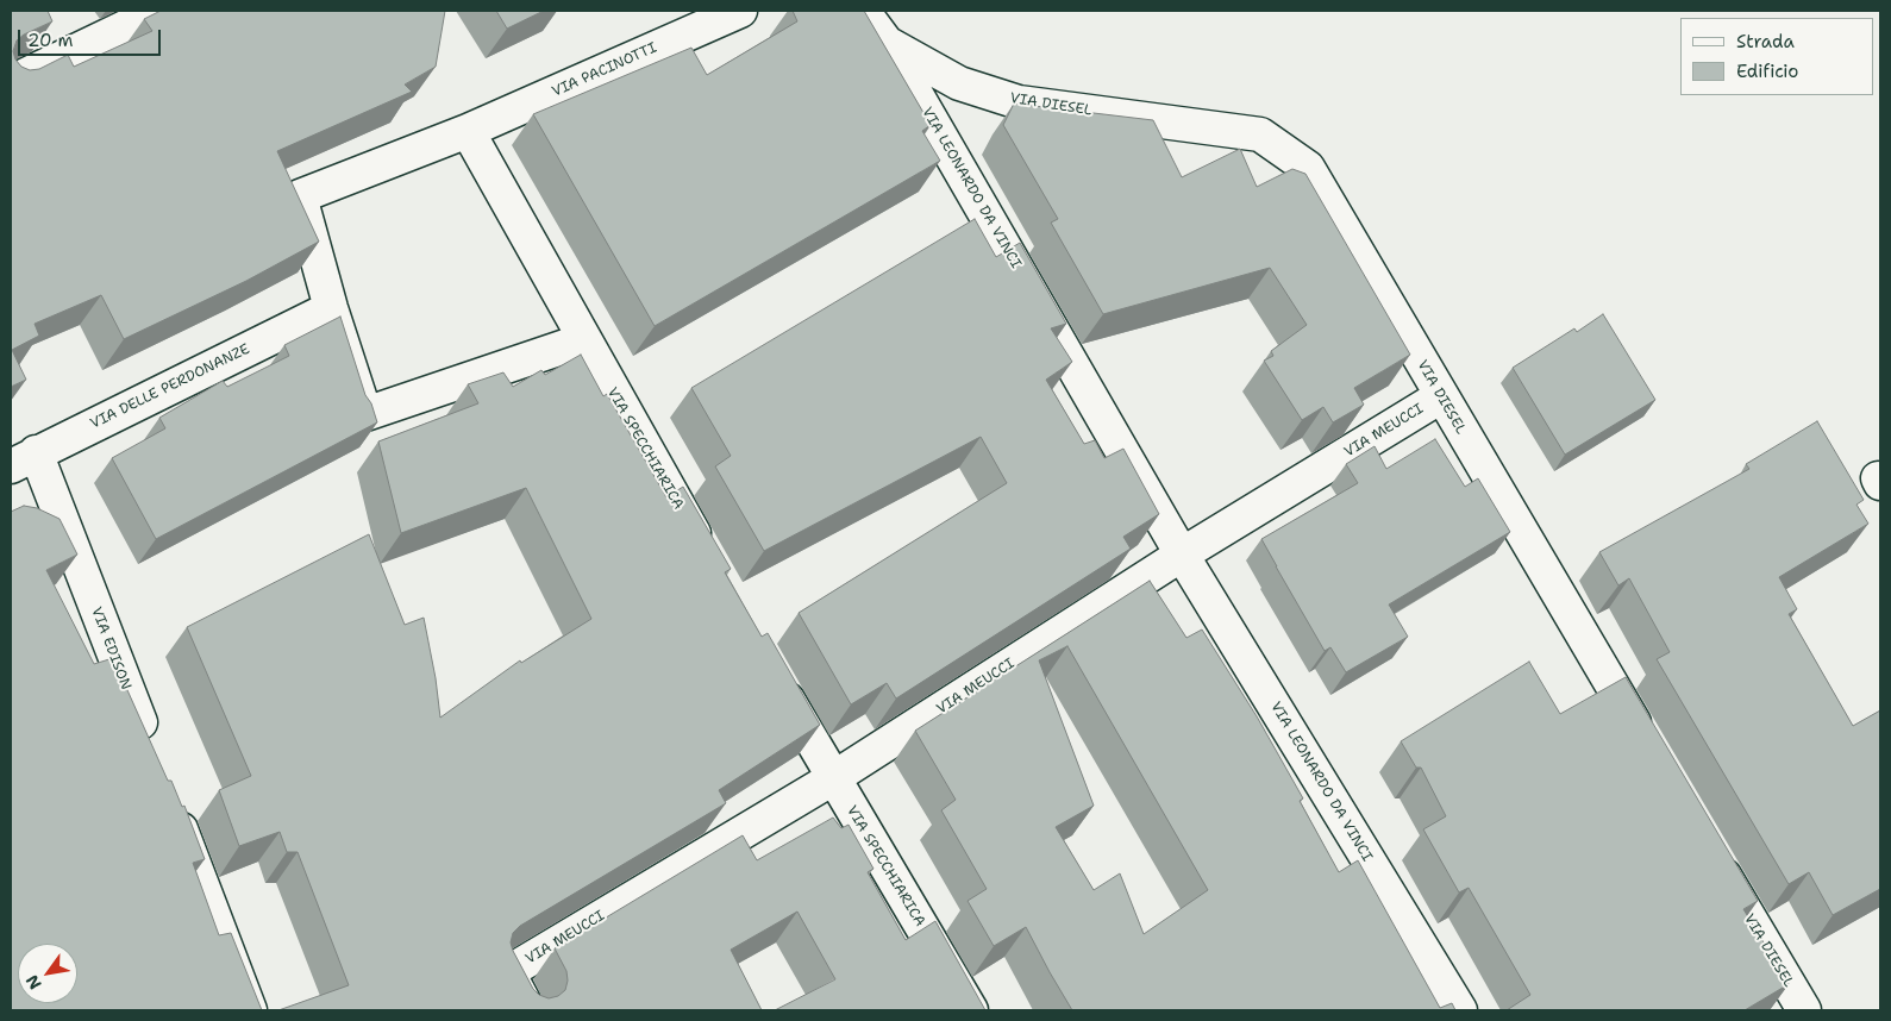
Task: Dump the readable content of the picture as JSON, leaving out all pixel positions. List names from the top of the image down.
{
  "streets": {
    "street": [
      "VIA PACINOTTI",
      "VIA DIESEL",
      "VIA LEONARDO DA VINCI",
      "VIA DELLE PERDONANZE",
      "VIA MEUCCI",
      "VIA SPECCHIARICA",
      "VIA EDISON"
    ]
  },
  "crossings": [
    ["VIA PACINOTTI", "VIA DELLE PERDONANZE"],
    ["VIA PACINOTTI", "VIA SPECCHIARICA"],
    ["VIA DIESEL", "VIA LEONARDO DA VINCI"],
    ["VIA DIESEL", "VIA MEUCCI"],
    ["VIA LEONARDO DA VINCI", "VIA MEUCCI"],
    ["VIA DELLE PERDONANZE", "VIA EDISON"],
    ["VIA MEUCCI", "VIA SPECCHIARICA"]
  ],
  "legend": ["Strada", "Edificio"],
  "scale_bar": "20 m",
  "north": "bottom left"
}
